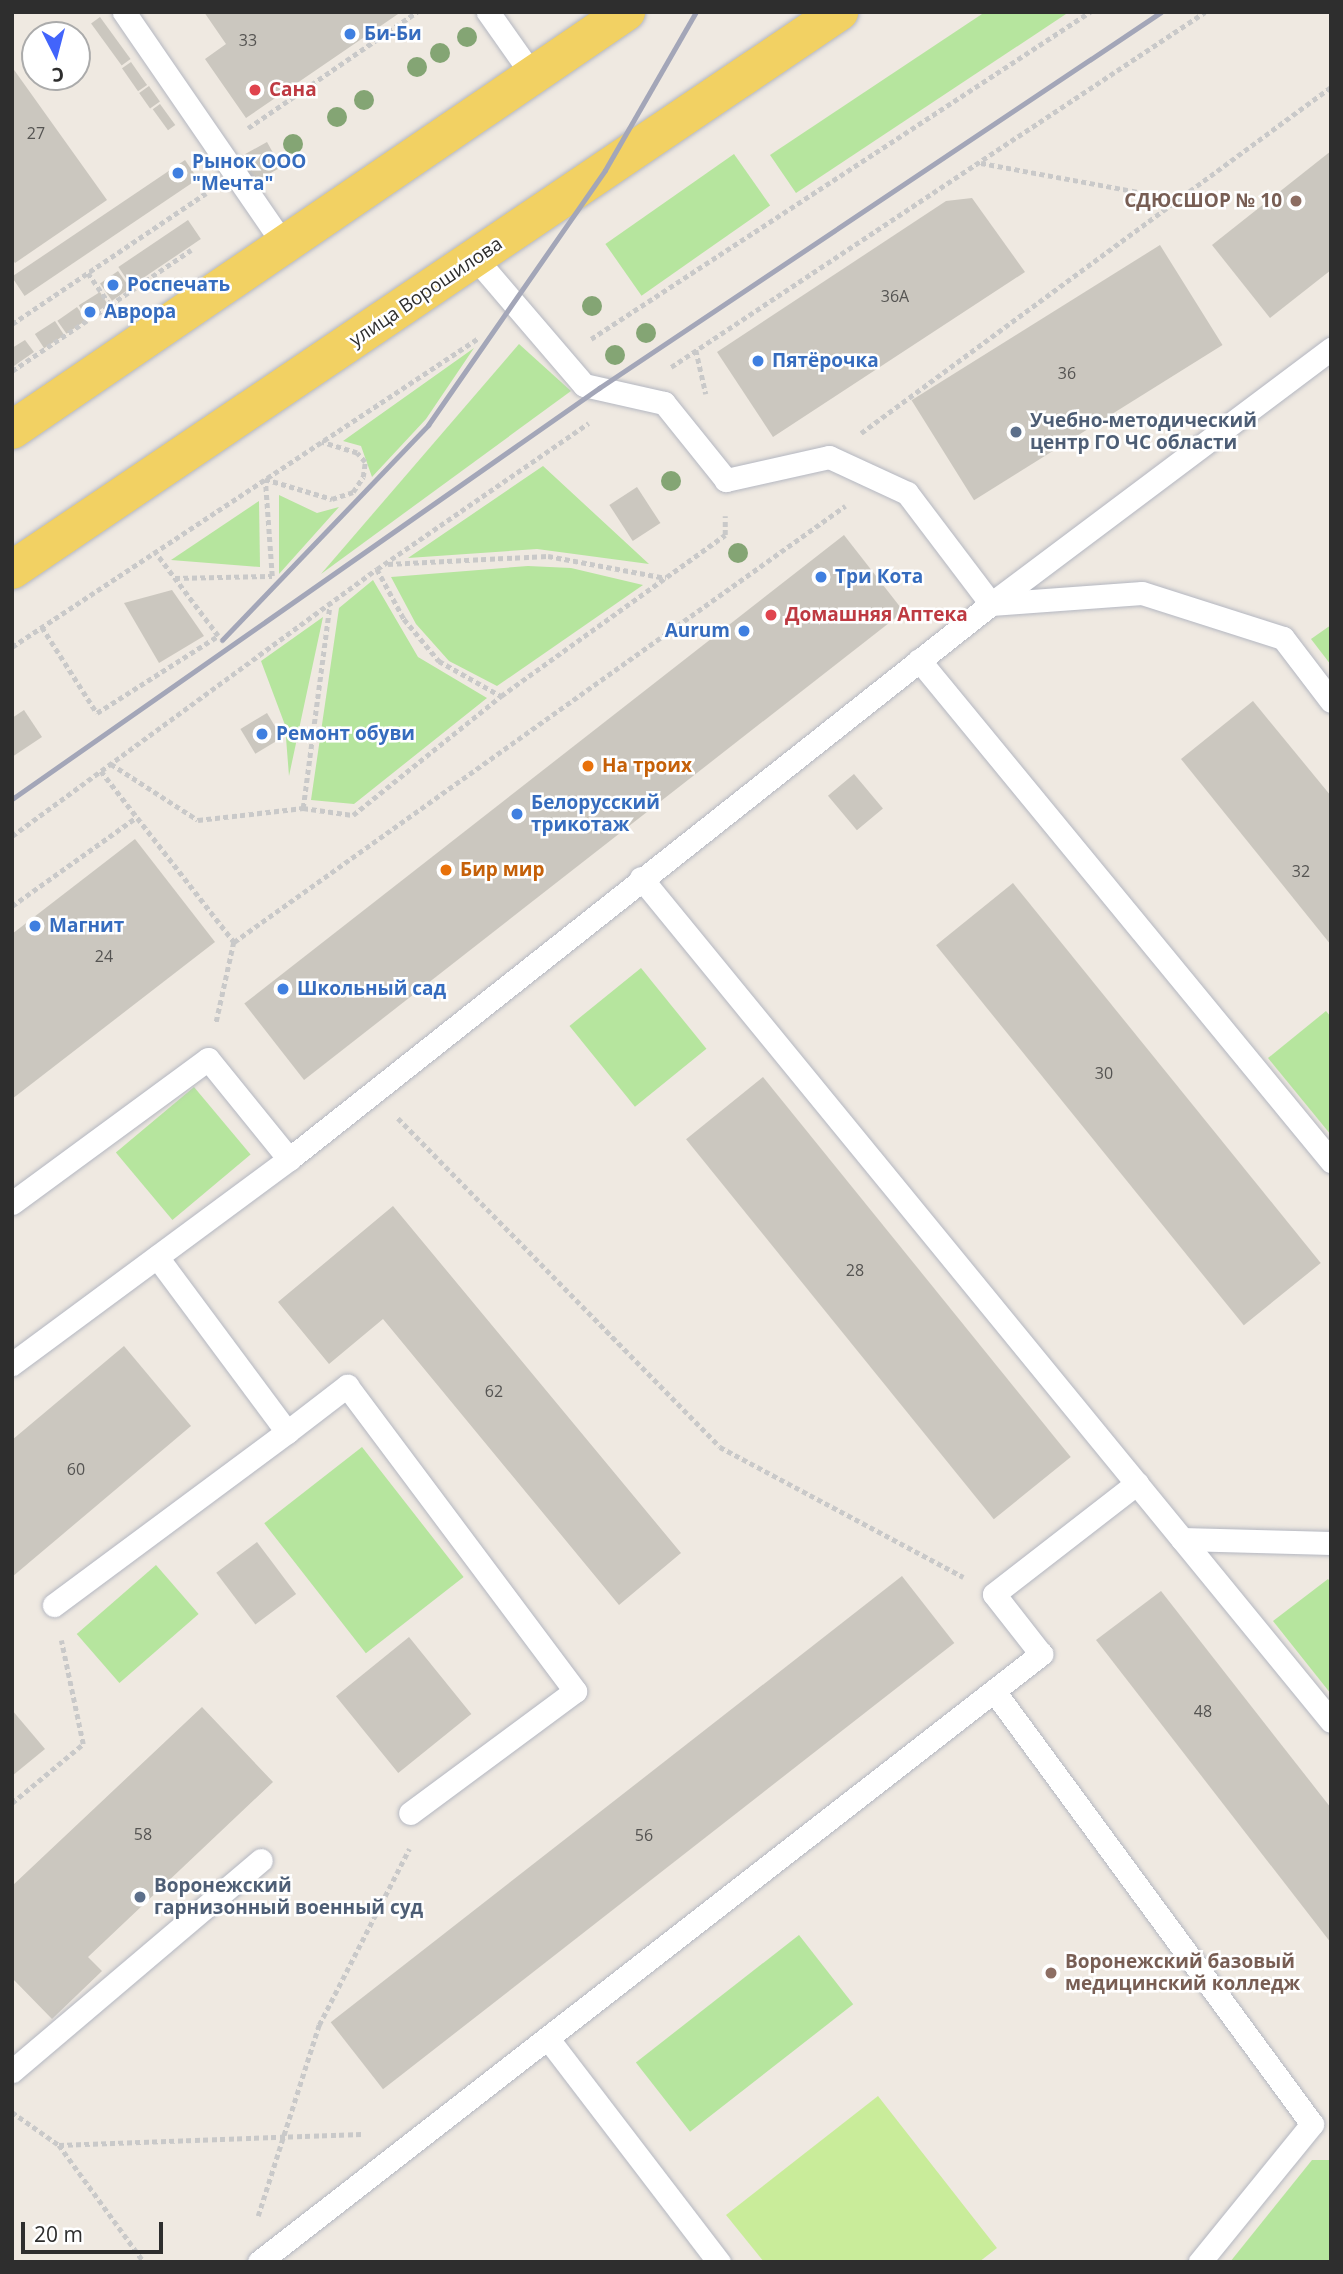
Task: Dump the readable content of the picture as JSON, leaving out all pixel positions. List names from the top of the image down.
{
  "streets": {
    "main road": ["улица Ворошилова"]
  },
  "places": [
    "Би-Би",
    "Сана",
    "Рынок ООО \"Мечта\"",
    "СДЮСШОР № 10",
    "Роспечать",
    "Аврора",
    "Пятёрочка",
    "Учебно-методический центр ГО ЧС области",
    "Три Кота",
    "Домашняя Аптека",
    "Aurum",
    "Ремонт обуви",
    "На троих",
    "Белорусский трикотаж",
    "Бир мир",
    "Магнит",
    "Школьный сад",
    "Воронежский гарнизонный военный суд",
    "Воронежский базовый медицинский колледж"
  ],
  "house_numbers": [
    "33",
    "27",
    "36А",
    "36",
    "32",
    "24",
    "30",
    "28",
    "62",
    "60",
    "48",
    "58",
    "56"
  ],
  "scale_bar": "20 m",
  "north": "bottom"
}
